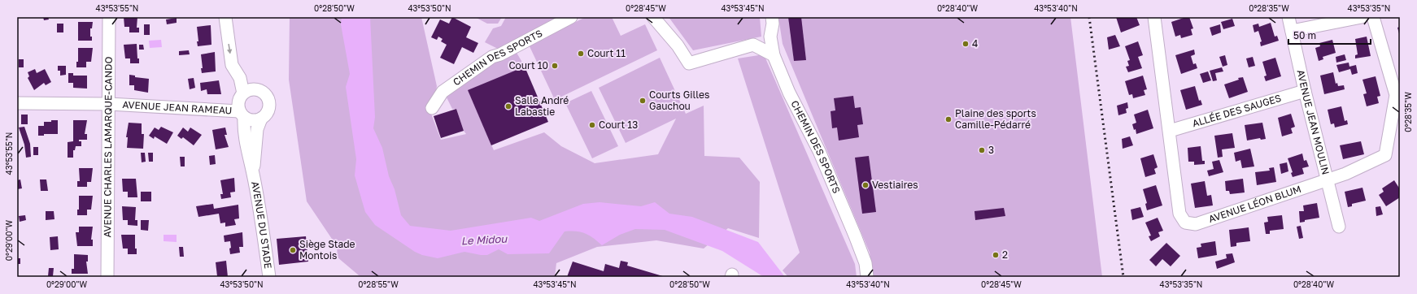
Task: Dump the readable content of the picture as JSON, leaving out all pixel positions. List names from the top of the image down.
{
  "streets": {
    "street": [
      "CHEMIN DES SPORTS",
      "AVENUE JEAN RAMEAU",
      "ALLÉE DES SAUGES",
      "AVENUE JEAN MOULIN",
      "AVENUE CHARLES LAMARQUE-CANDO",
      "AVENUE LÉON BLUM",
      "AVENUE DU STADE"
    ]
  },
  "crossings": [
    ["AVENUE JEAN RAMEAU", "AVENUE CHARLES LAMARQUE-CANDO"],
    ["AVENUE JEAN RAMEAU", "AVENUE DU STADE"],
    ["ALLÉE DES SAUGES", "AVENUE JEAN MOULIN"],
    ["ALLÉE DES SAUGES", "AVENUE LÉON BLUM"],
    ["AVENUE JEAN MOULIN", "AVENUE LÉON BLUM"]
  ],
  "water": ["Le Midou"],
  "places": [
    "4",
    "Court 11",
    "Court 10",
    "Courts Gilles Gauchou",
    "Salle André Labastie",
    "Plaine des sports Camille-Pédarré",
    "Court 13",
    "3",
    "Vestiaires",
    "Siège Stade Montois",
    "2"
  ],
  "scale_bar": "50 m",
  "coordinates": [
    "43°53'55\"N",
    "0°28'50\"W",
    "43°53'50\"N",
    "0°28'45\"W",
    "43°53'45\"N",
    "0°28'40\"W",
    "43°53'40\"N",
    "0°28'35\"W",
    "43°53'35\"N",
    "0°29'00\"W",
    "0°28'55\"W"
  ]
}
